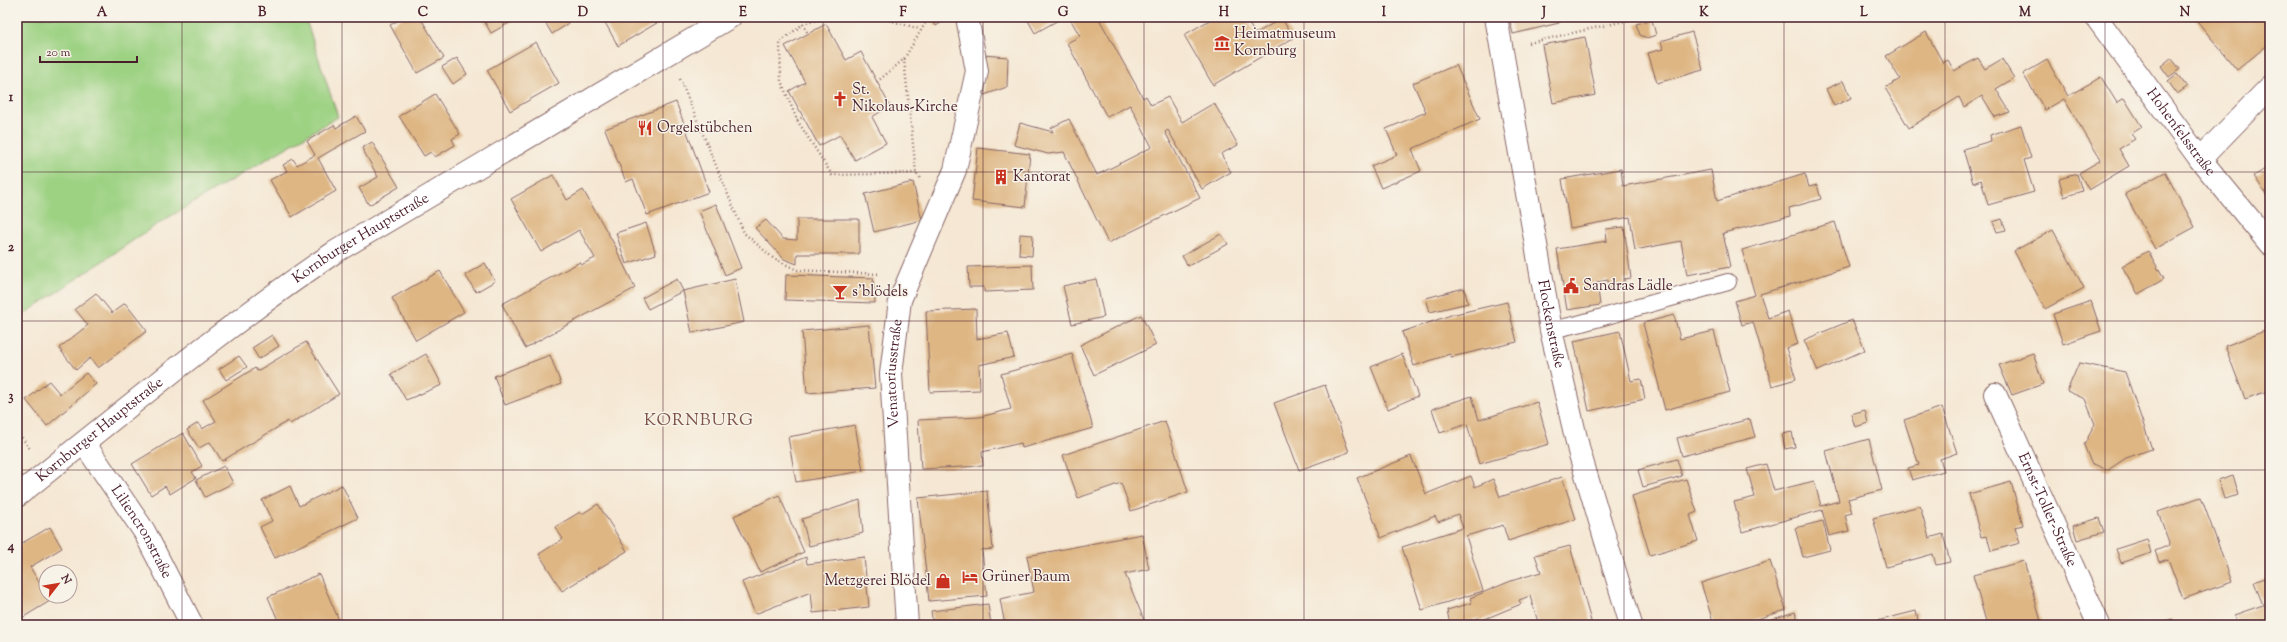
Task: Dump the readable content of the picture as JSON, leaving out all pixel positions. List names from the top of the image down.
{
  "streets": {
    "street": [
      "Hohenfelsstraße",
      "Kornburger Hauptstraße",
      "Flockenstraße",
      "Venatoriusstraße",
      "Ernst-Toller-Straße",
      "Liliencronstraße"
    ]
  },
  "crossings": [
    ["Kornburger Hauptstraße", "Liliencronstraße"]
  ],
  "districts": ["KORNBURG"],
  "places": {
    "museum": ["Heimatmuseum Kornburg"],
    "church": ["St. Nikolaus-Kirche"],
    "restaurant": ["Orgelstübchen"],
    "building": ["Kantorat"],
    "public building": ["Sandras Lädle"],
    "bar": ["s'blödels"],
    "hotel": ["Grüner Baum"],
    "shop": ["Metzgerei Blödel"]
  },
  "scale_bar": "20 m",
  "north": "top right",
  "grid": {
    "columns": [
      "A",
      "B",
      "C",
      "D",
      "E",
      "F",
      "G",
      "H",
      "I",
      "J",
      "K",
      "L",
      "M",
      "N"
    ],
    "rows": [
      "1",
      "2",
      "3",
      "4"
    ]
  }
}
